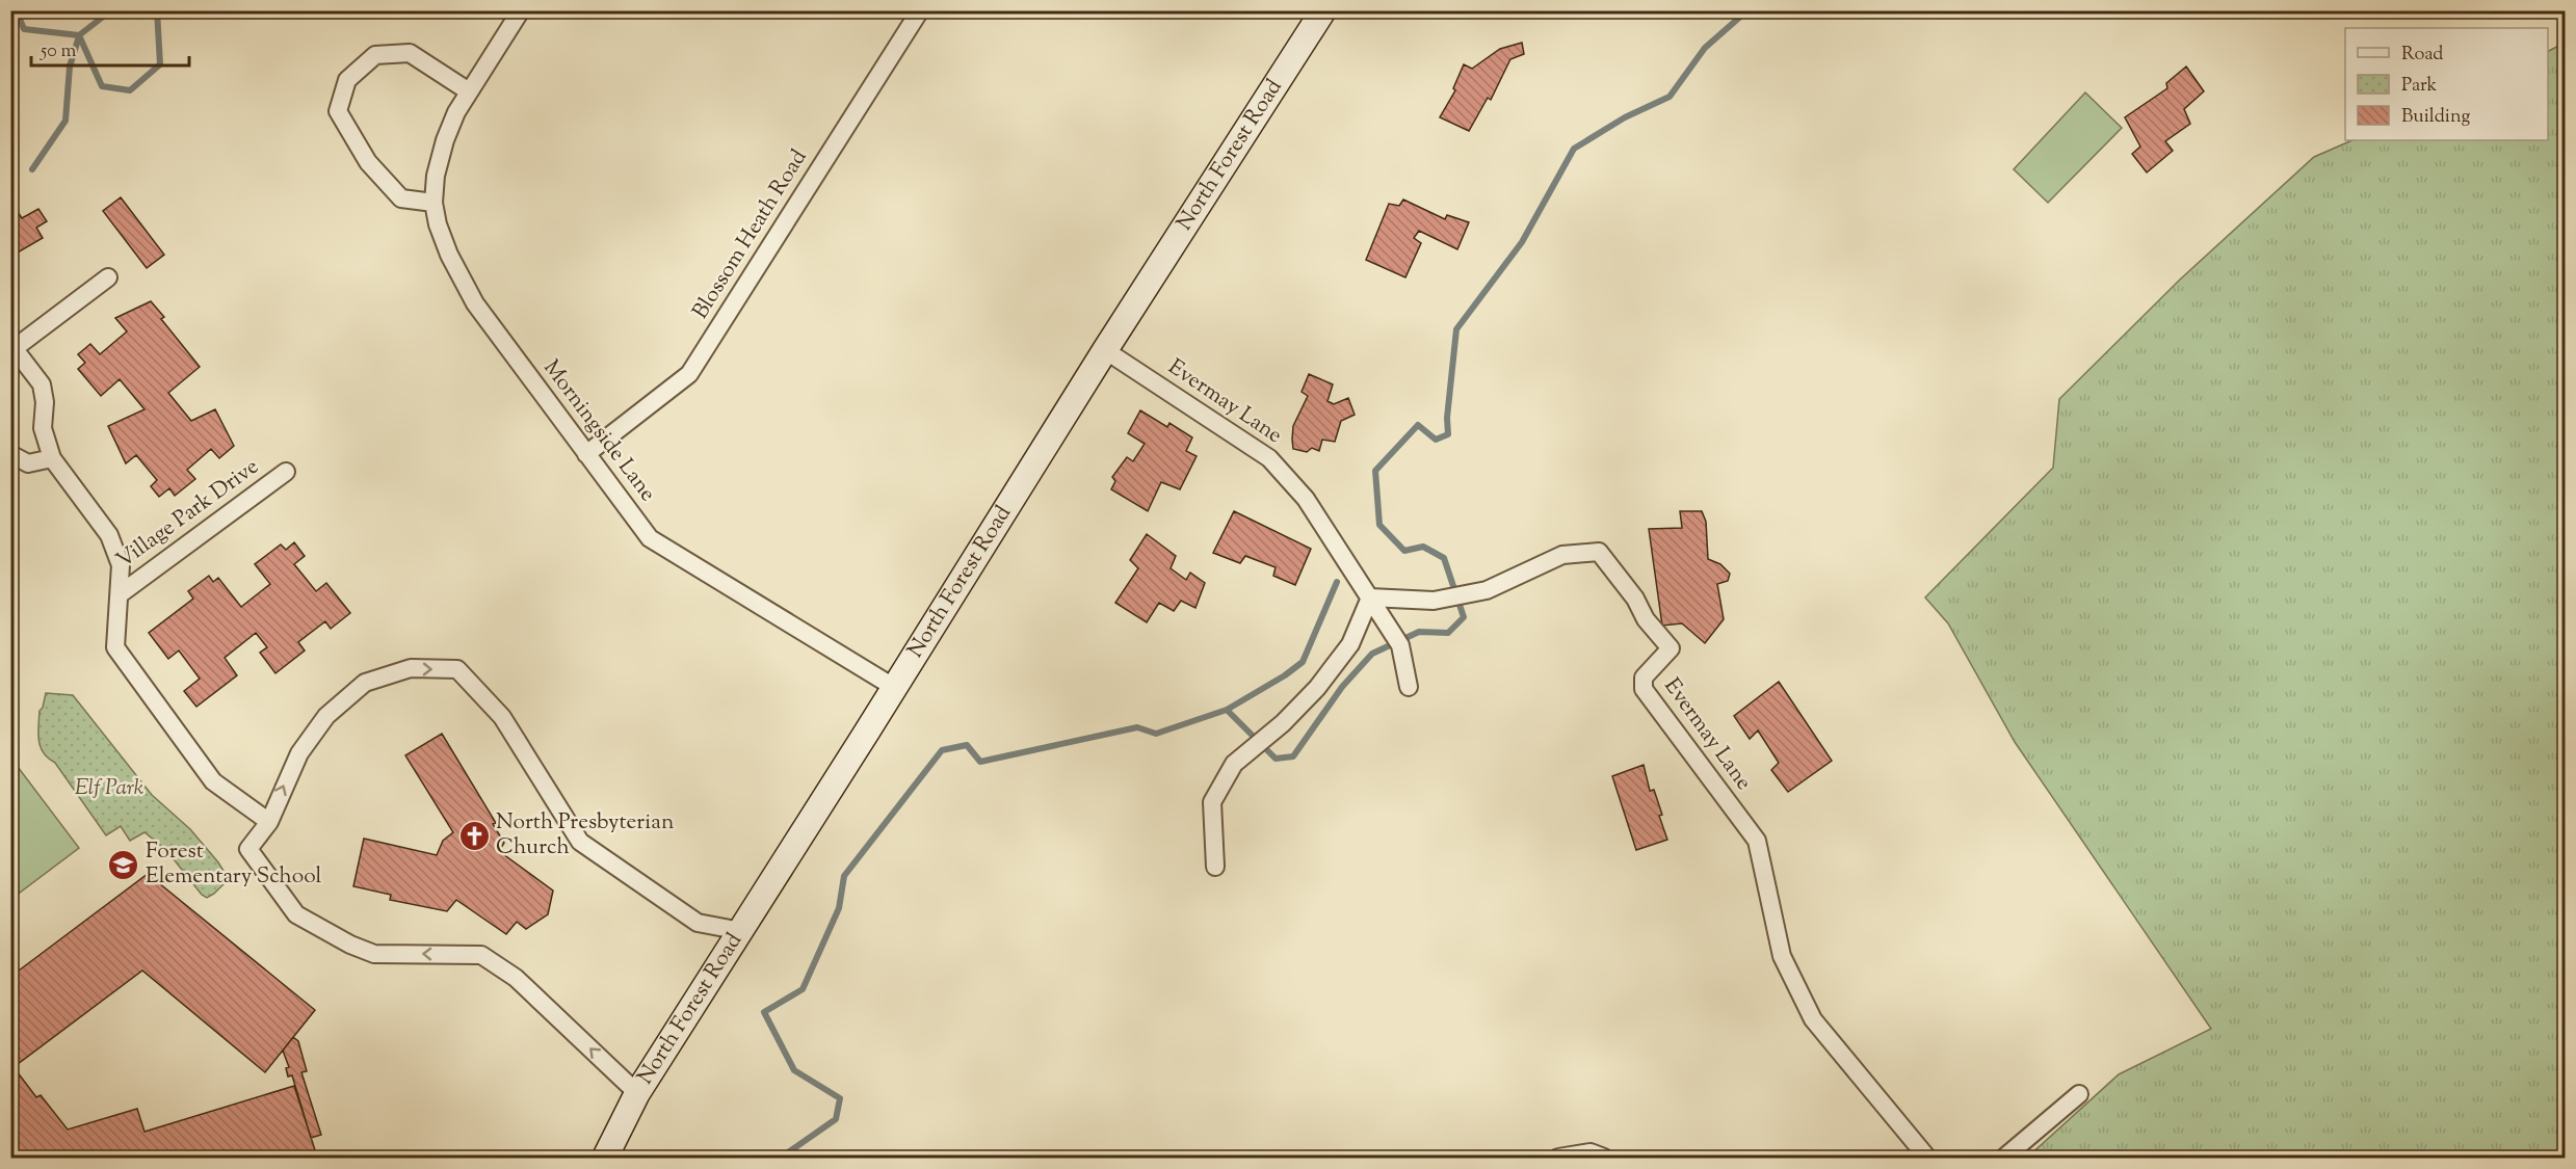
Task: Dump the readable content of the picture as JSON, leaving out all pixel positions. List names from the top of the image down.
{
  "streets": {
    "main road": ["North Forest Road"],
    "street": [
      "Blossom Heath Road",
      "Evermay Lane",
      "Morningside Lane",
      "Village Park Drive"
    ]
  },
  "crossings": [
    ["North Forest Road", "Evermay Lane"],
    ["North Forest Road", "Morningside Lane"],
    ["Blossom Heath Road", "Morningside Lane"]
  ],
  "parks": ["Elf Park"],
  "places": {
    "church": ["North Presbyterian Church"],
    "school or university": ["Forest Elementary School"]
  },
  "legend": ["Road", "Park", "Building"],
  "scale_bar": "50 m"
}
